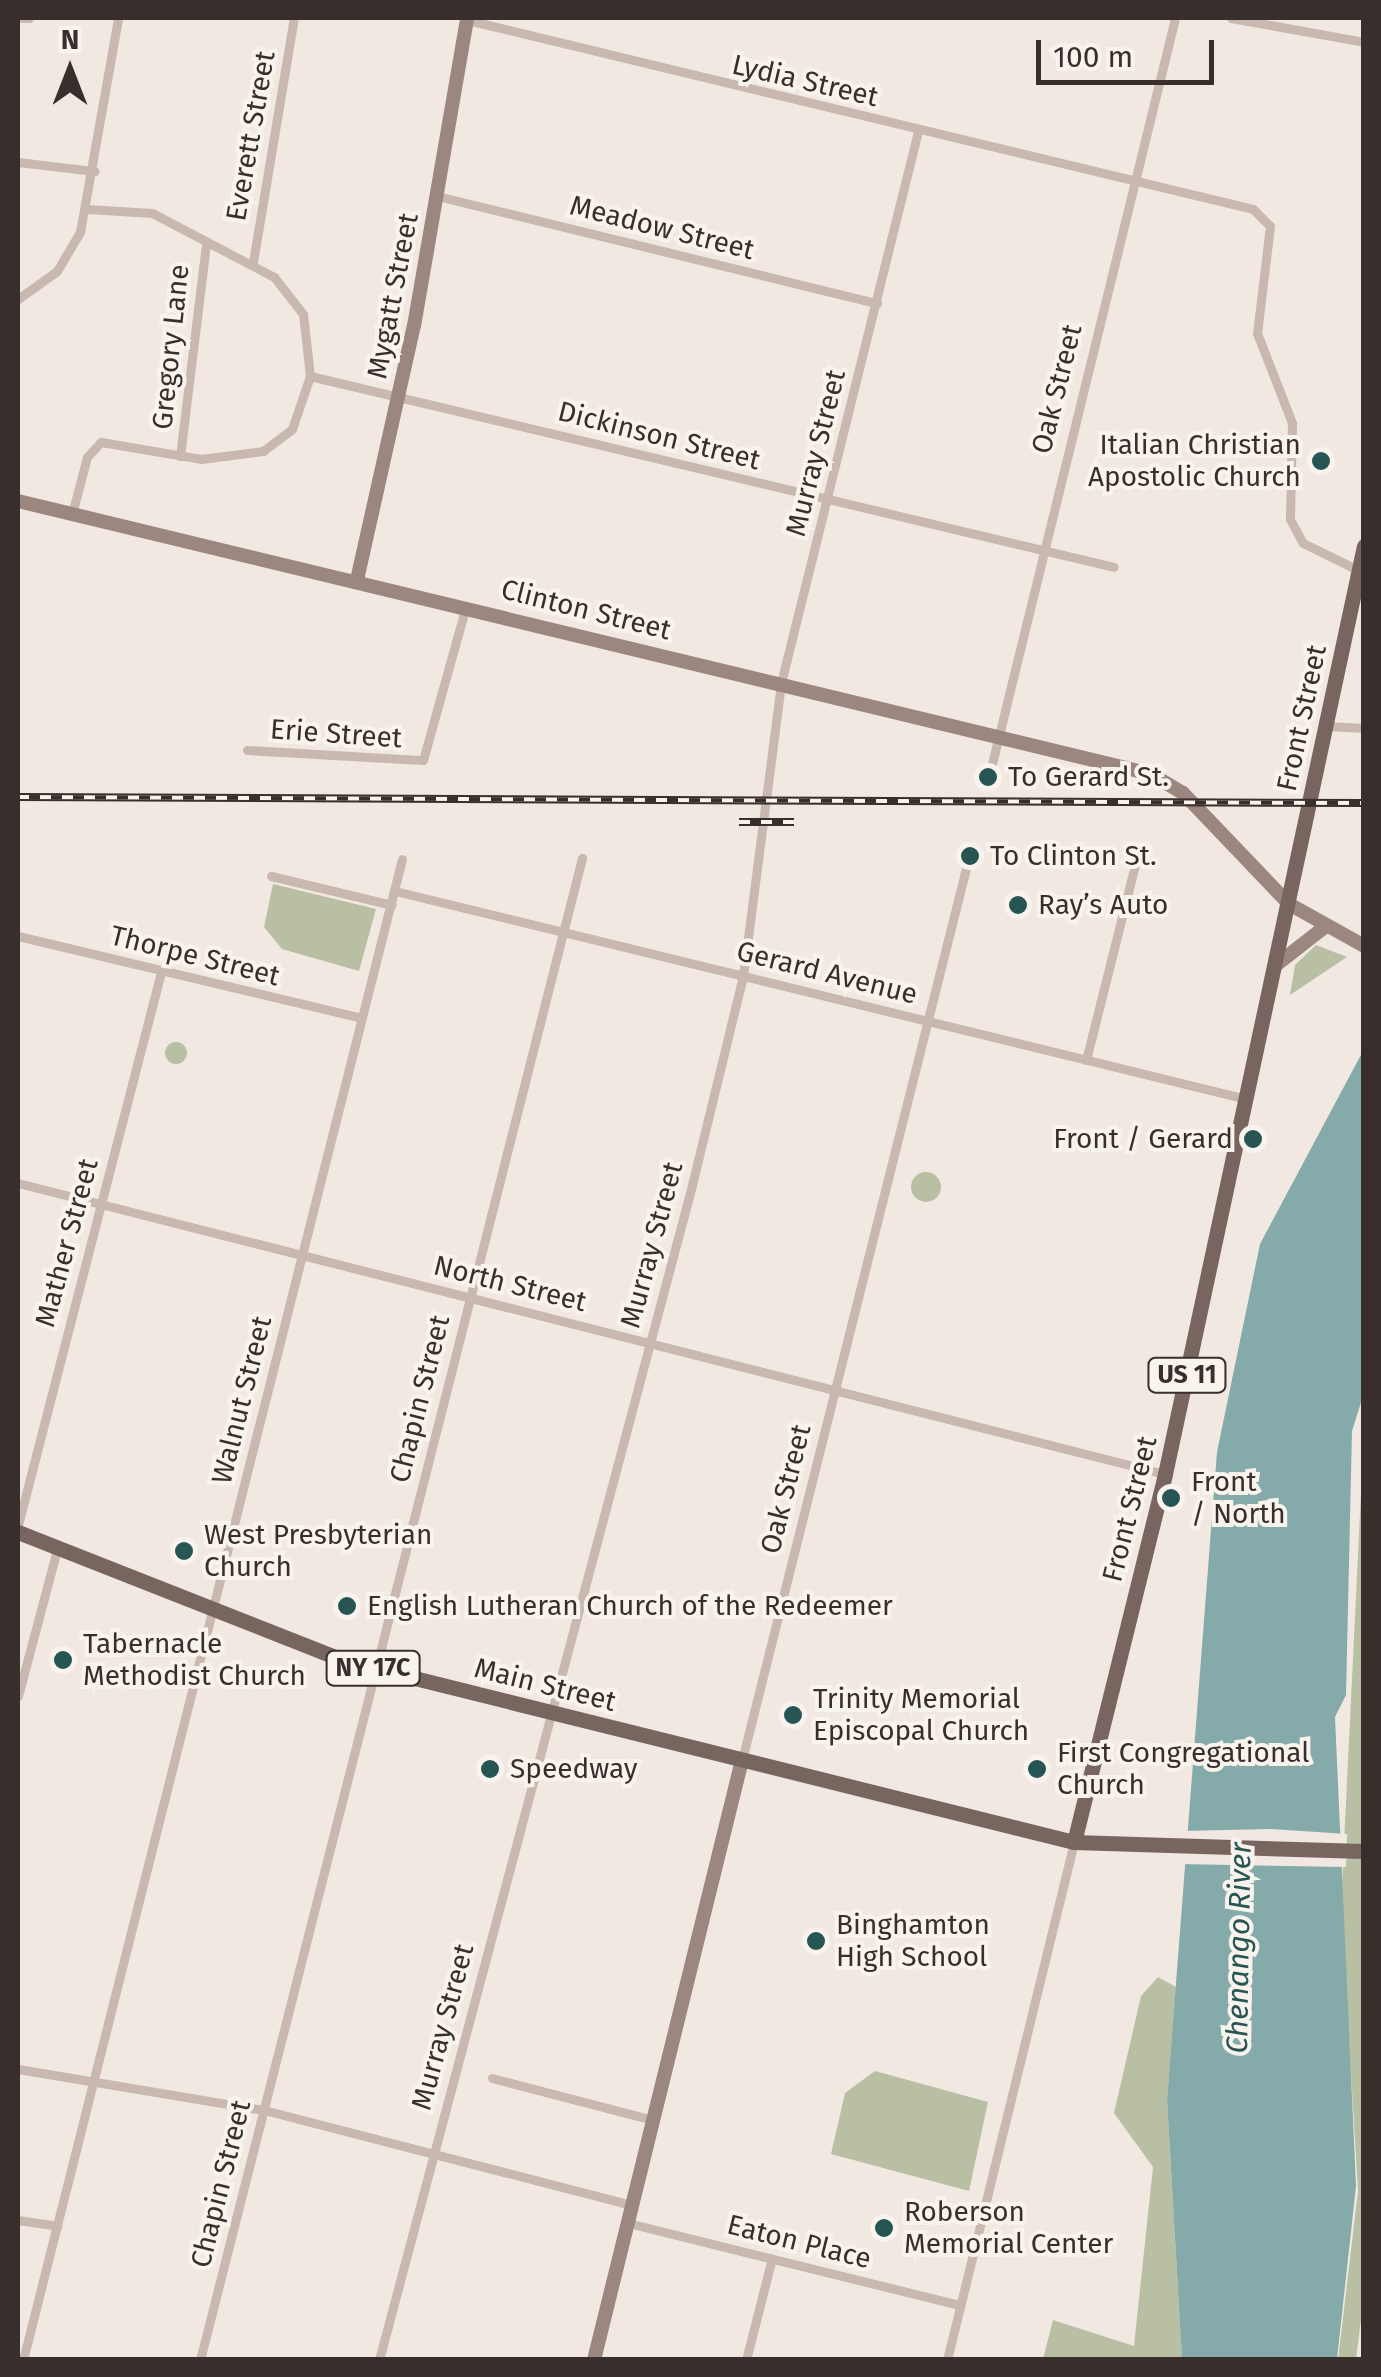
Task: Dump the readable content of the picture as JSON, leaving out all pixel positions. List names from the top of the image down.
{
  "streets": {
    "main road": [
      "Front Street",
      "US 11",
      "NY 17C",
      "Main Street"
    ],
    "street": [
      "Lydia Street",
      "Everett Street",
      "Meadow Street",
      "Mygatt Street",
      "Gregory Lane",
      "Oak Street",
      "Dickinson Street",
      "Murray Street",
      "Clinton Street",
      "Erie Street",
      "Thorpe Street",
      "Gerard Avenue",
      "Mather Street",
      "North Street",
      "Chapin Street",
      "Walnut Street",
      "Eaton Place"
    ]
  },
  "crossings": [
    ["Lydia Street", "Mygatt Street"],
    ["Lydia Street", "Oak Street"],
    ["Lydia Street", "Murray Street"],
    ["Lydia Street", "Front Street"],
    ["Meadow Street", "Mygatt Street"],
    ["Meadow Street", "Murray Street"],
    ["Mygatt Street", "Dickinson Street"],
    ["Mygatt Street", "Clinton Street"],
    ["Oak Street", "Dickinson Street"],
    ["Oak Street", "Clinton Street"],
    ["Oak Street", "Gerard Avenue"],
    ["Oak Street", "North Street"],
    ["Oak Street", "Main Street"],
    ["Oak Street", "Eaton Place"],
    ["Dickinson Street", "Murray Street"],
    ["Murray Street", "Clinton Street"],
    ["Murray Street", "Gerard Avenue"],
    ["Murray Street", "North Street"],
    ["Murray Street", "Main Street"],
    ["Clinton Street", "Front Street"],
    ["Clinton Street", "Erie Street"],
    ["Front Street", "Gerard Avenue"],
    ["Front Street", "North Street"],
    ["Front Street", "Main Street"],
    ["Front Street", "Eaton Place"],
    ["Thorpe Street", "Mather Street"],
    ["Thorpe Street", "Walnut Street"],
    ["Gerard Avenue", "Chapin Street"],
    ["Gerard Avenue", "Walnut Street"],
    ["Mather Street", "North Street"],
    ["Mather Street", "Main Street"],
    ["North Street", "Chapin Street"],
    ["North Street", "Walnut Street"],
    ["Chapin Street", "Main Street"],
    ["Walnut Street", "Main Street"]
  ],
  "water": ["Chenango River"],
  "places": [
    "Italian Christian Apostolic Church",
    "To Gerard St.",
    "To Clinton St.",
    "Ray’s Auto",
    "Front / Gerard",
    "Front / North",
    "West Presbyterian Church",
    "English Lutheran Church of the Redeemer",
    "Tabernacle Methodist Church",
    "Trinity Memorial Episcopal Church",
    "Speedway",
    "First Congregational Church",
    "Binghamton High School",
    "Roberson Memorial Center"
  ],
  "scale_bar": "100 m",
  "north": "top"
}
